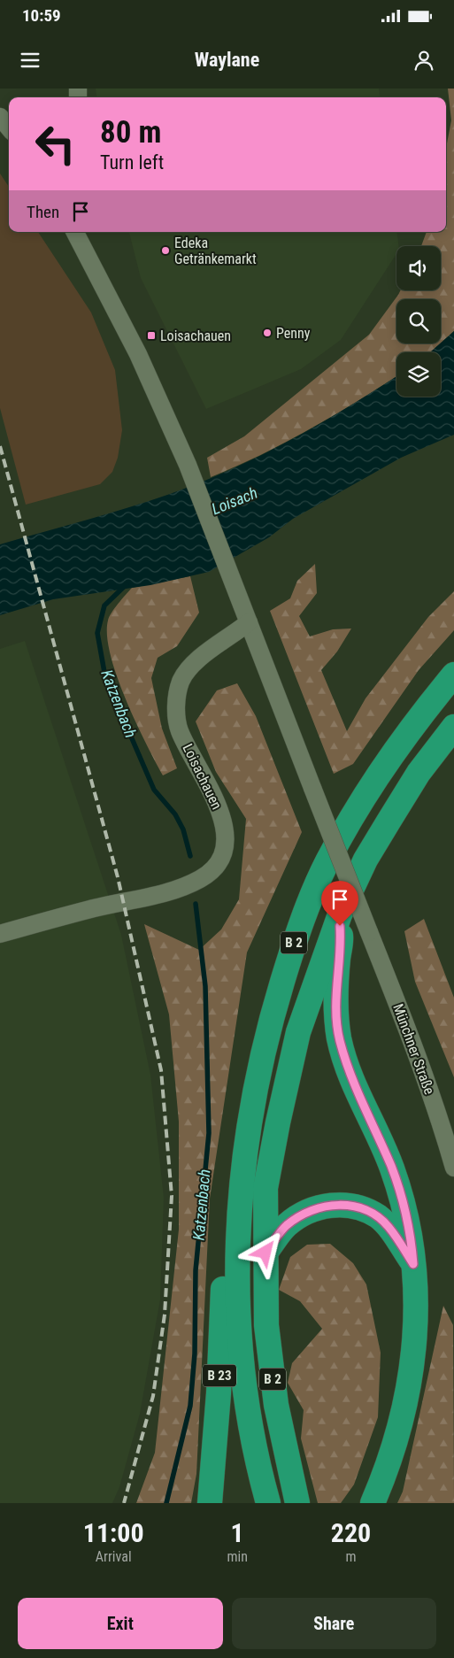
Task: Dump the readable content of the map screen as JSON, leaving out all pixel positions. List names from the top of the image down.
{
  "streets": {
    "highway": ["B 2", "B 23"],
    "street": ["Loisachauen", "Münchner Straße"]
  },
  "crossings": [
    ["Loisachauen", "Münchner Straße"],
    ["B 2", "B 23"]
  ],
  "water": ["Loisach", "Katzenbach"],
  "places": {
    "other": ["Edeka Getränkemarkt", "Penny"],
    "transit": ["Loisachauen"]
  },
  "page": {
    "status": "10:59",
    "header": "Waylane",
    "turn": ["80 m", "Turn left"],
    "then": "Then",
    "eta": [
      "11:00",
      "Arrival",
      "1",
      "min",
      "220",
      "m"
    ],
    "buttons": ["Exit", "Share"]
  }
}
